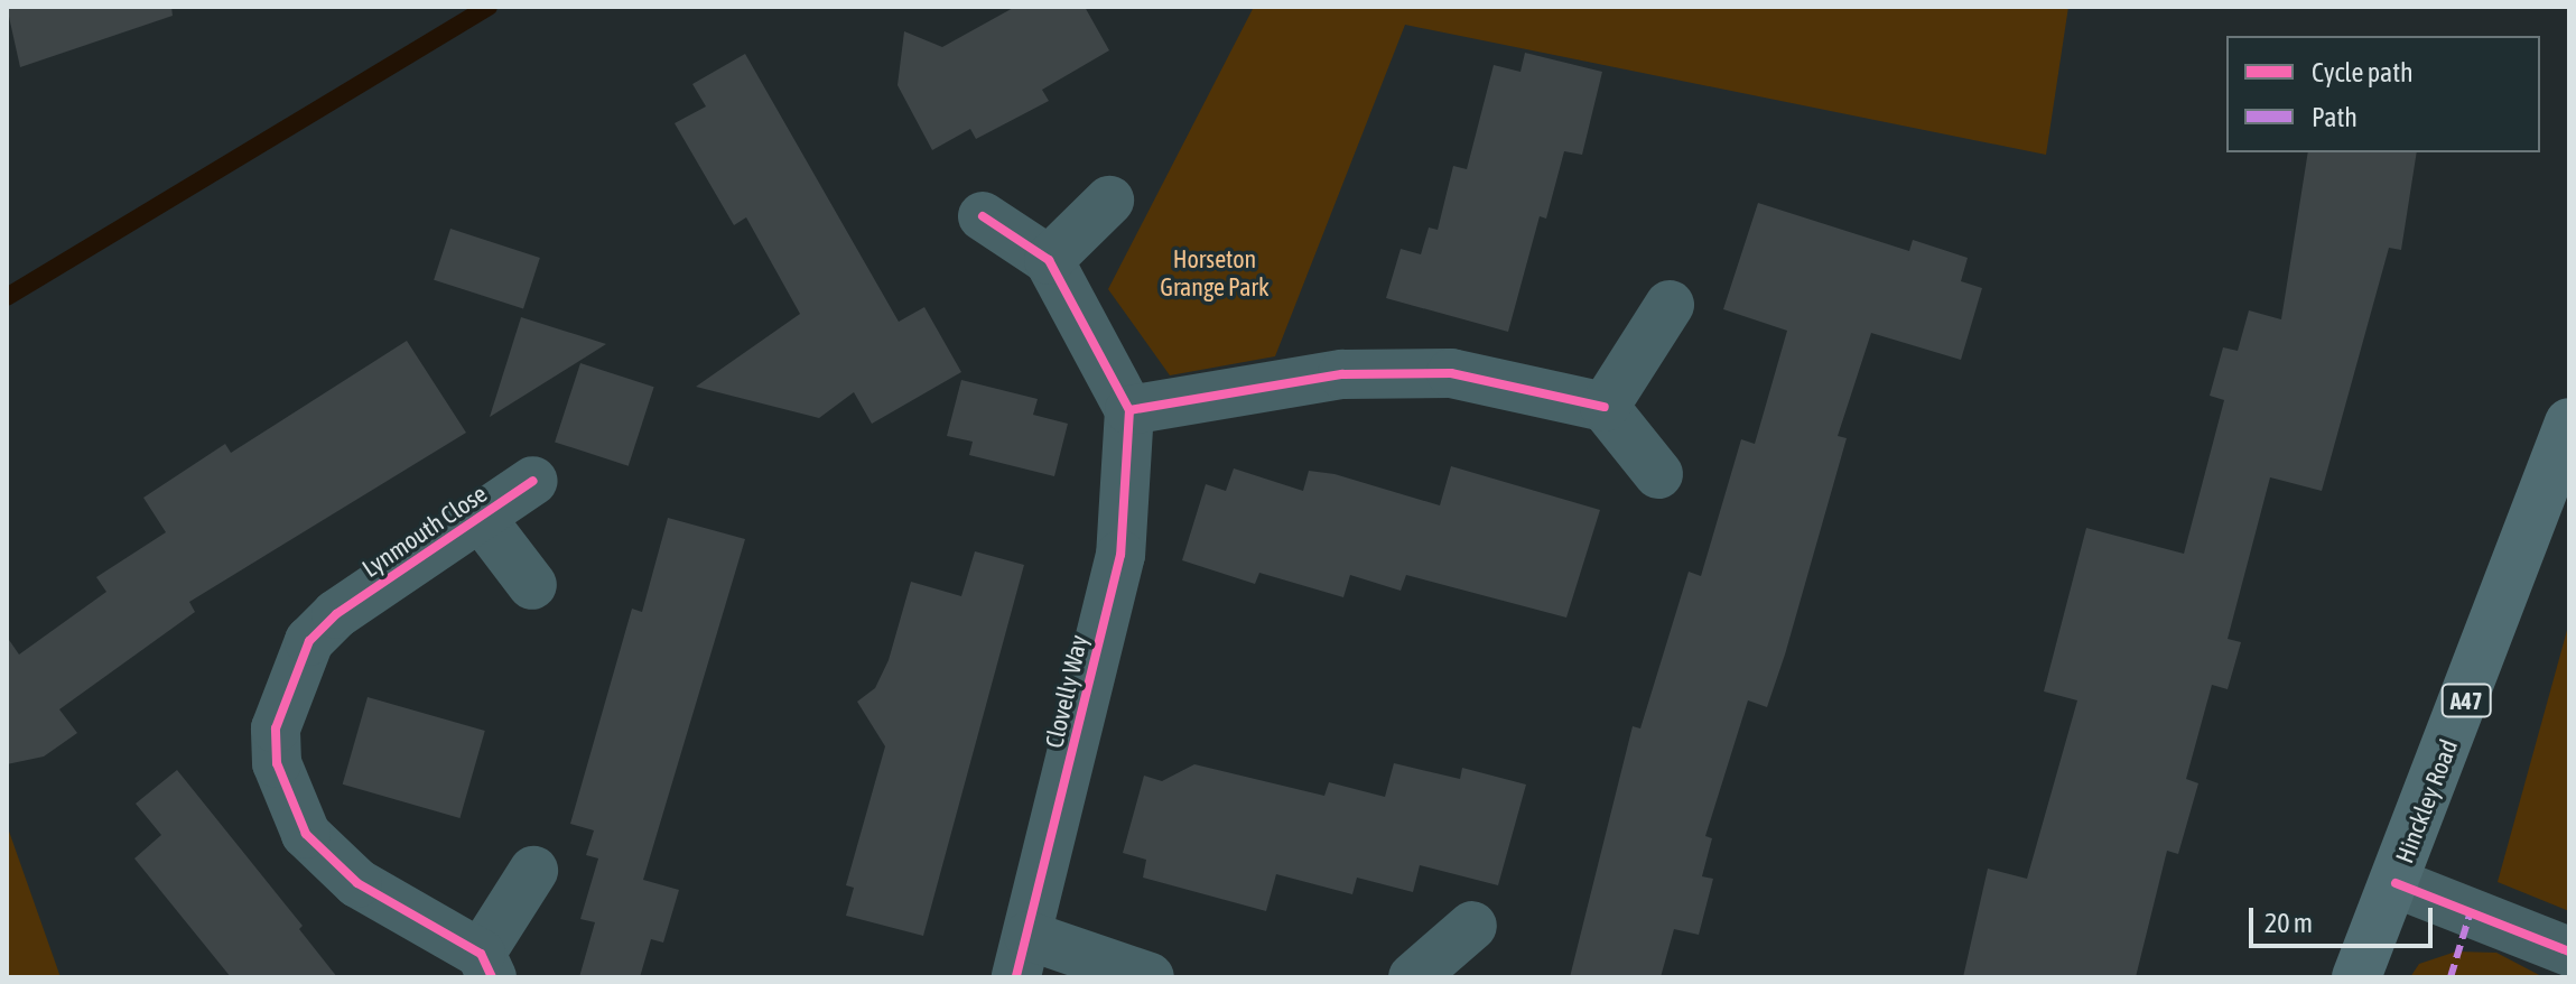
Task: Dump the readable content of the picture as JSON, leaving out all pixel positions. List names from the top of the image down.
{
  "streets": {
    "main road": ["A47", "Hinckley Road"],
    "street": ["Lynmouth Close", "Clovelly Way"]
  },
  "parks": ["Horseton Grange Park"],
  "legend": ["Cycle path", "Path"],
  "scale_bar": "20 m"
}
